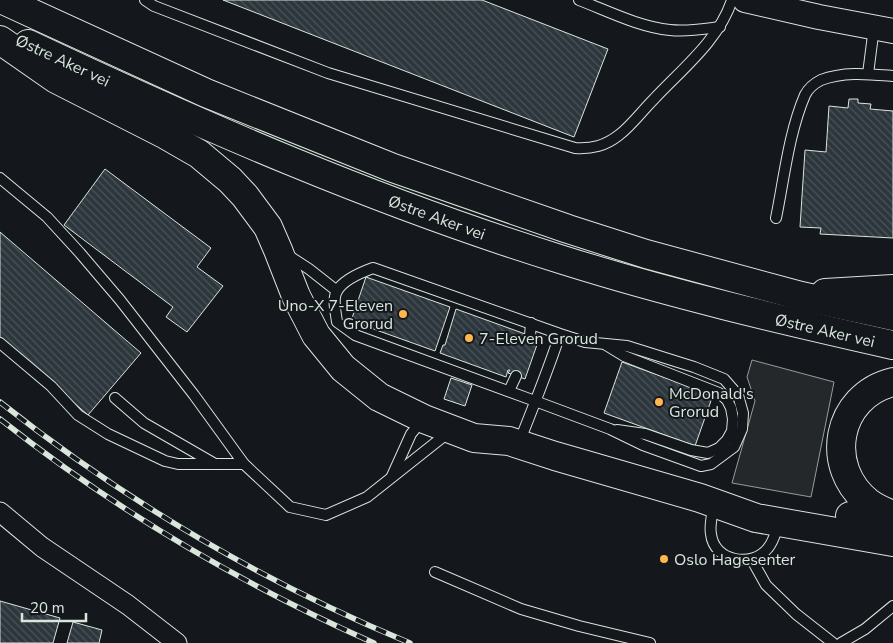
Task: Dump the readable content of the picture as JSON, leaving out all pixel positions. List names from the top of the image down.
{
  "streets": {
    "highway": ["Østre Aker vei"]
  },
  "places": [
    "Uno-X 7-Eleven Grorud",
    "7-Eleven Grorud",
    "McDonald's Grorud",
    "Oslo Hagesenter"
  ],
  "scale_bar": "20 m"
}
